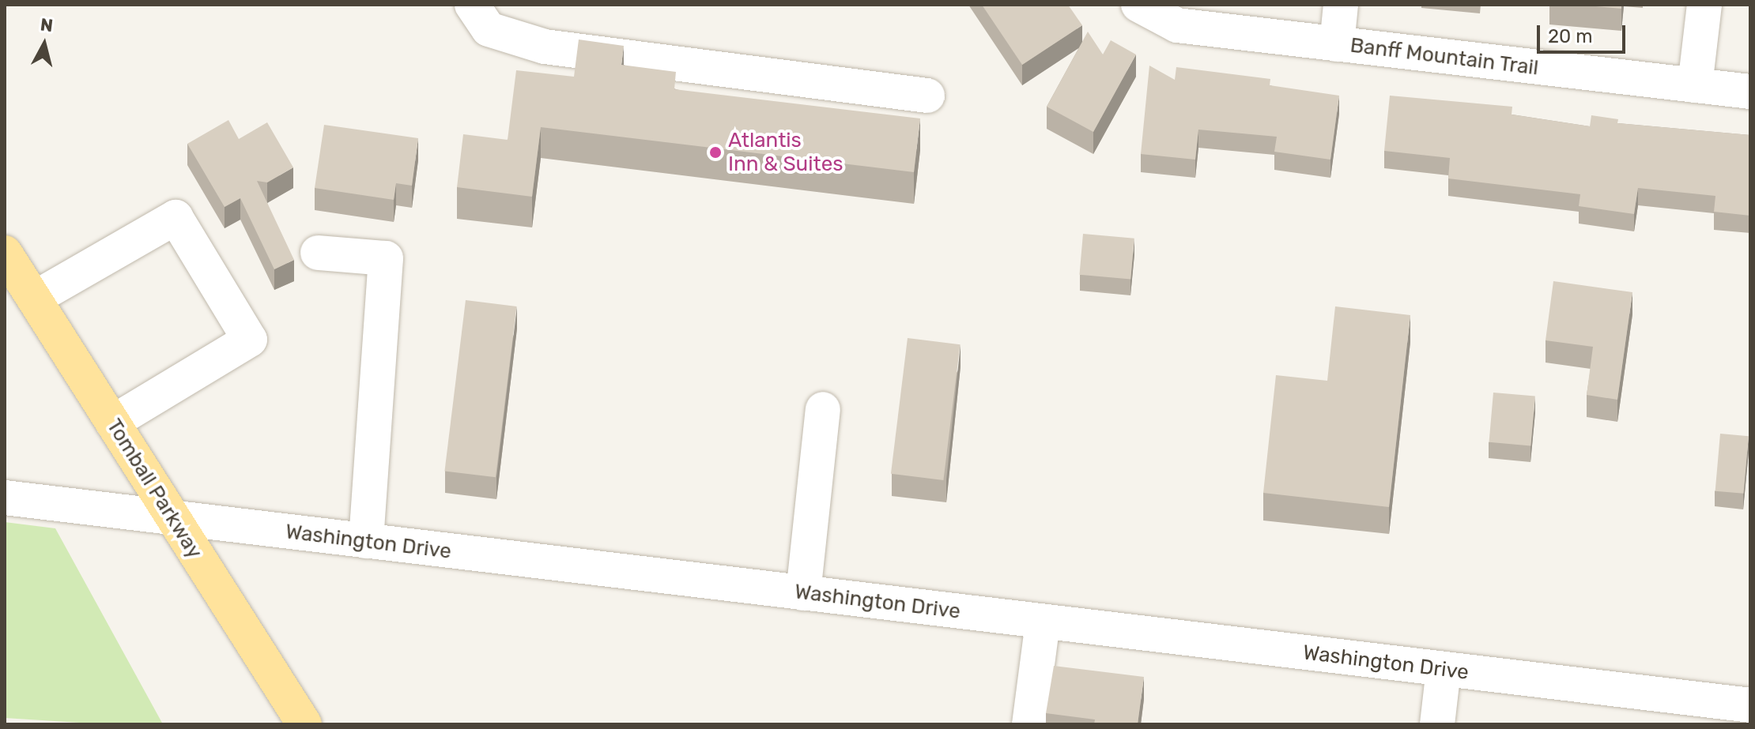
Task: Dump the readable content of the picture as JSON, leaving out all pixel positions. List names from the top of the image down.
{
  "streets": {
    "main road": ["Tomball Parkway"],
    "street": ["Banff Mountain Trail", "Washington Drive"]
  },
  "crossings": [
    ["Tomball Parkway", "Washington Drive"]
  ],
  "places": ["Atlantis Inn & Suites"],
  "scale_bar": "20 m",
  "north": "top"
}
